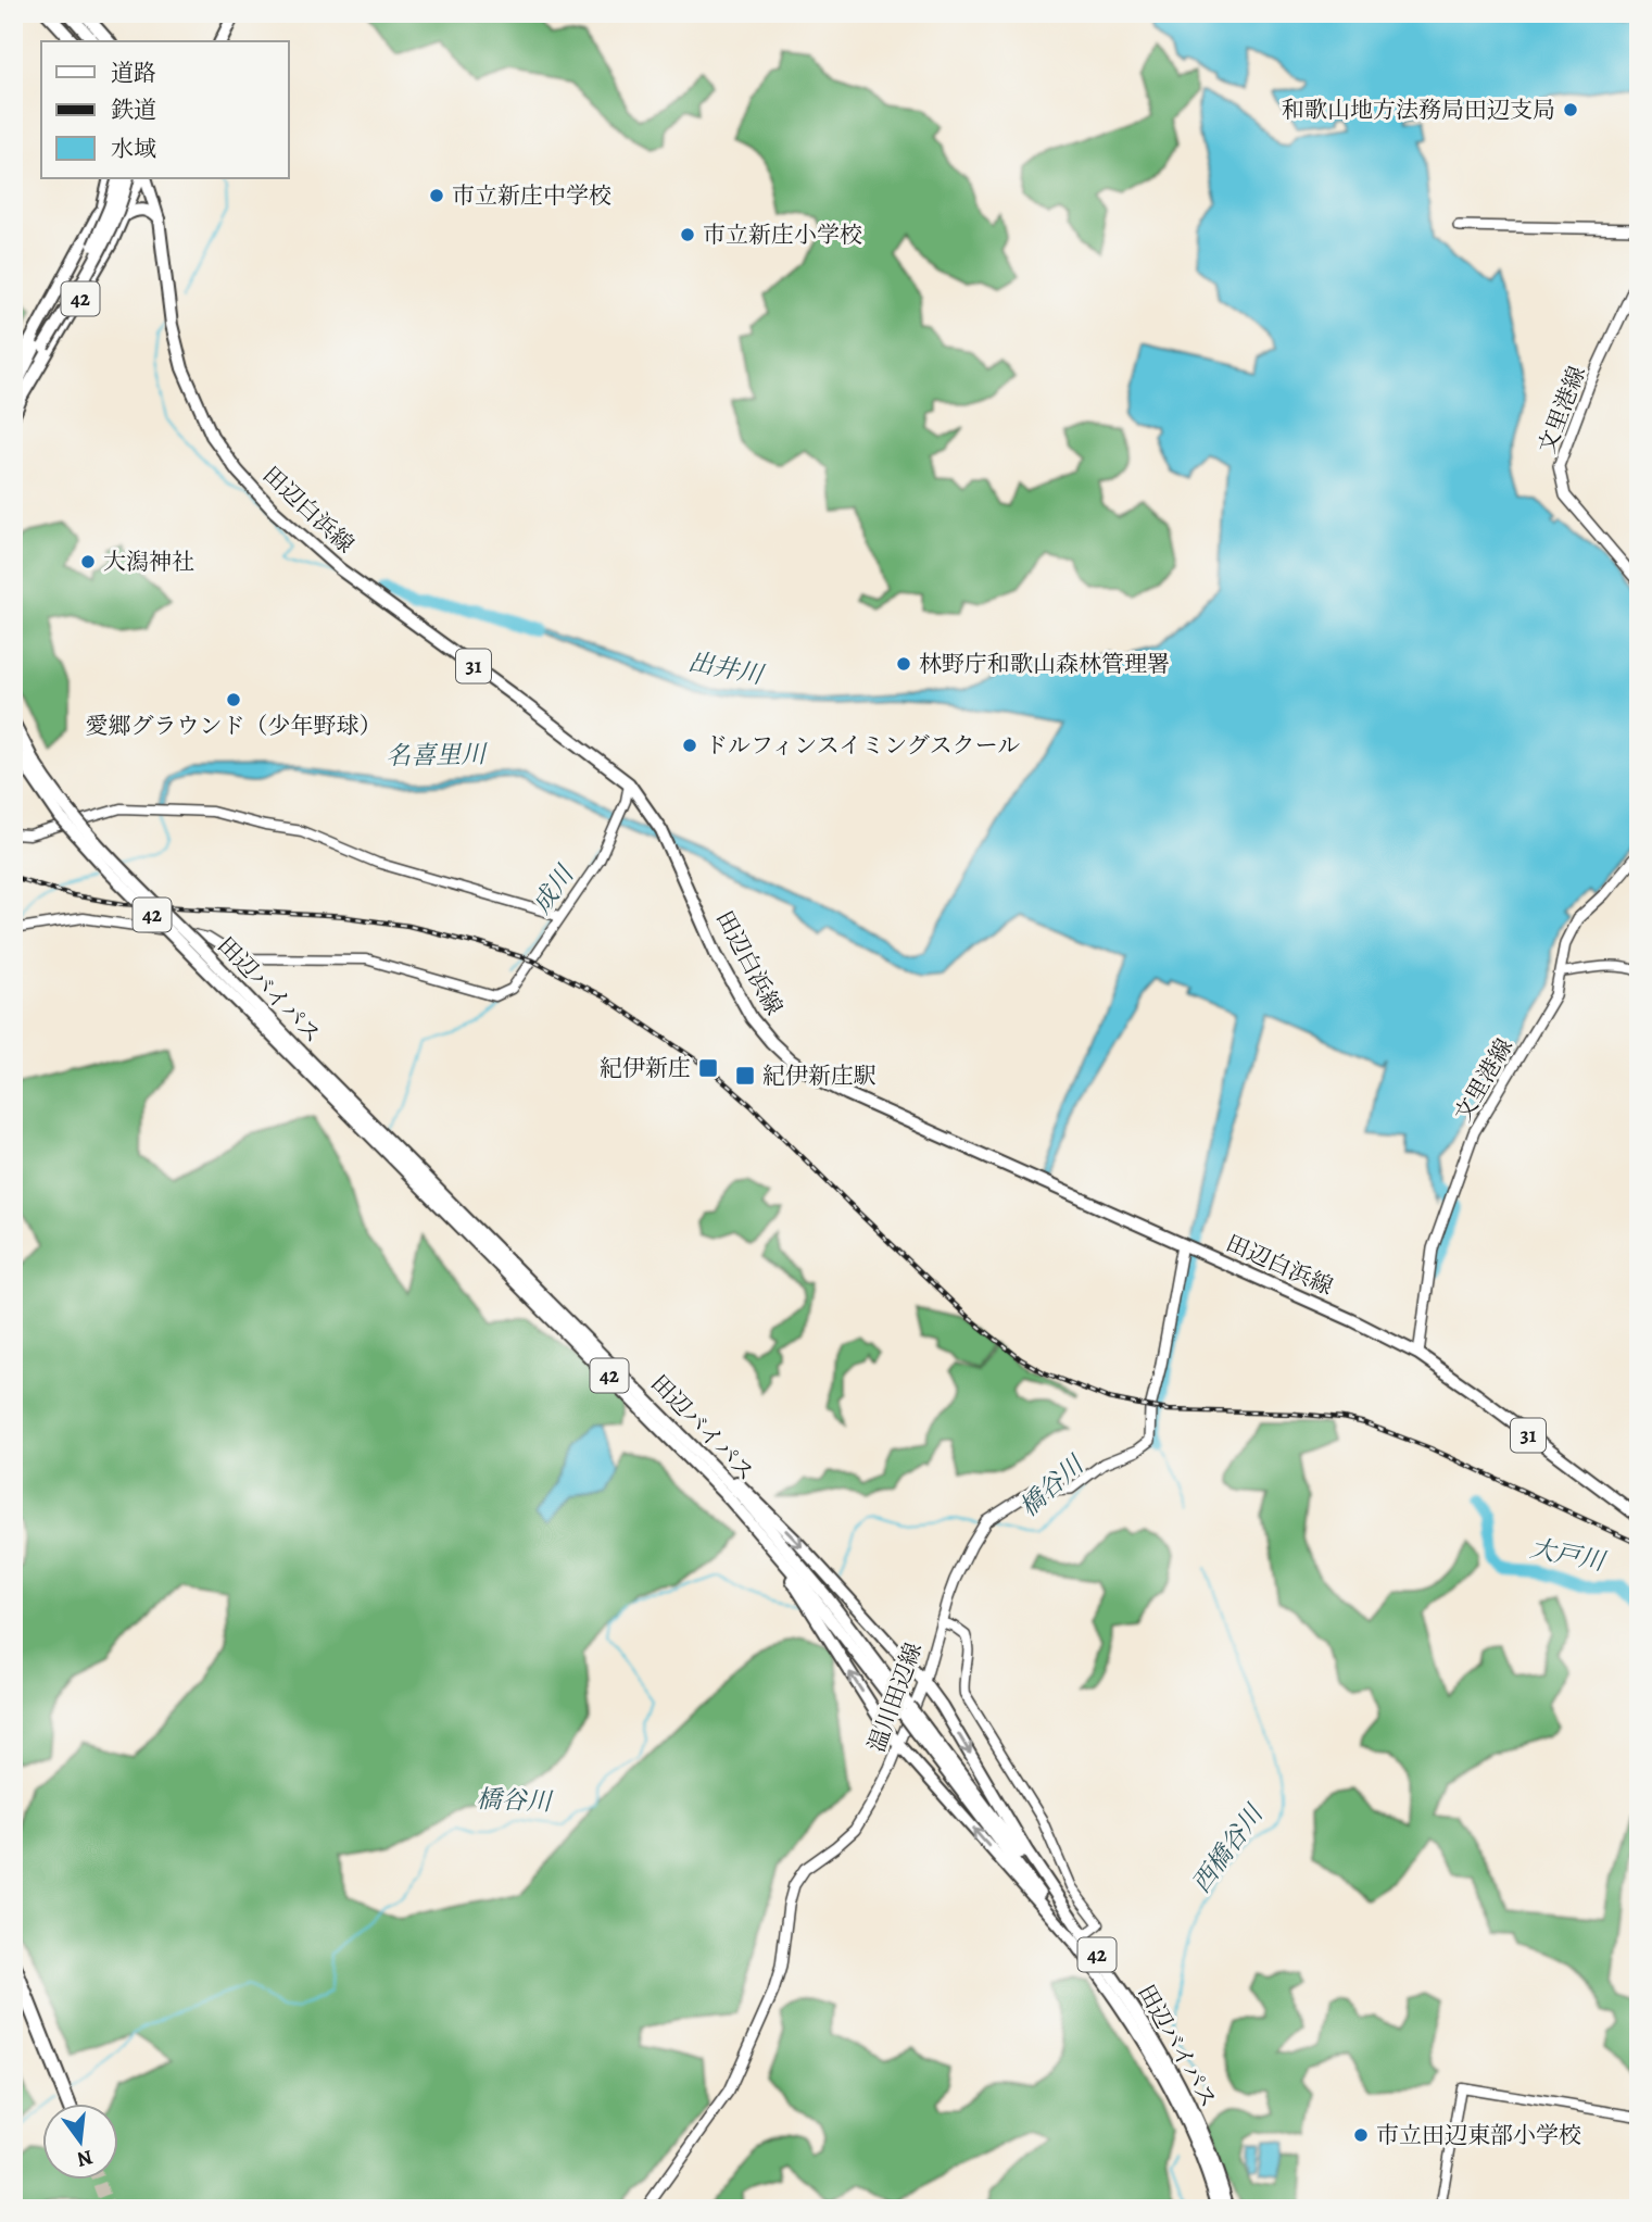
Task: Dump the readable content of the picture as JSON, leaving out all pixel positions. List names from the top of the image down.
{
  "streets": {
    "main road": [
      "42",
      "文里港線",
      "田辺白浜線",
      "31",
      "田辺バイパス",
      "温川田辺線"
    ]
  },
  "crossings": [
    ["文里港線", "田辺白浜線"],
    ["田辺白浜線", "温川田辺線"]
  ],
  "water": [
    "出井川",
    "名喜里川",
    "成川",
    "橋谷川",
    "大戸川",
    "西橋谷川"
  ],
  "places": {
    "other": [
      "和歌山地方法務局田辺支局",
      "市立新庄中学校",
      "市立新庄小学校",
      "大潟神社",
      "林野庁和歌山森林管理署",
      "愛郷グラウンド（少年野球）",
      "ドルフィンスイミングスクール",
      "市立田辺東部小学校"
    ],
    "transit": ["紀伊新庄", "紀伊新庄駅"]
  },
  "legend": ["道路", "鉄道", "水域"],
  "north": "bottom"
}
